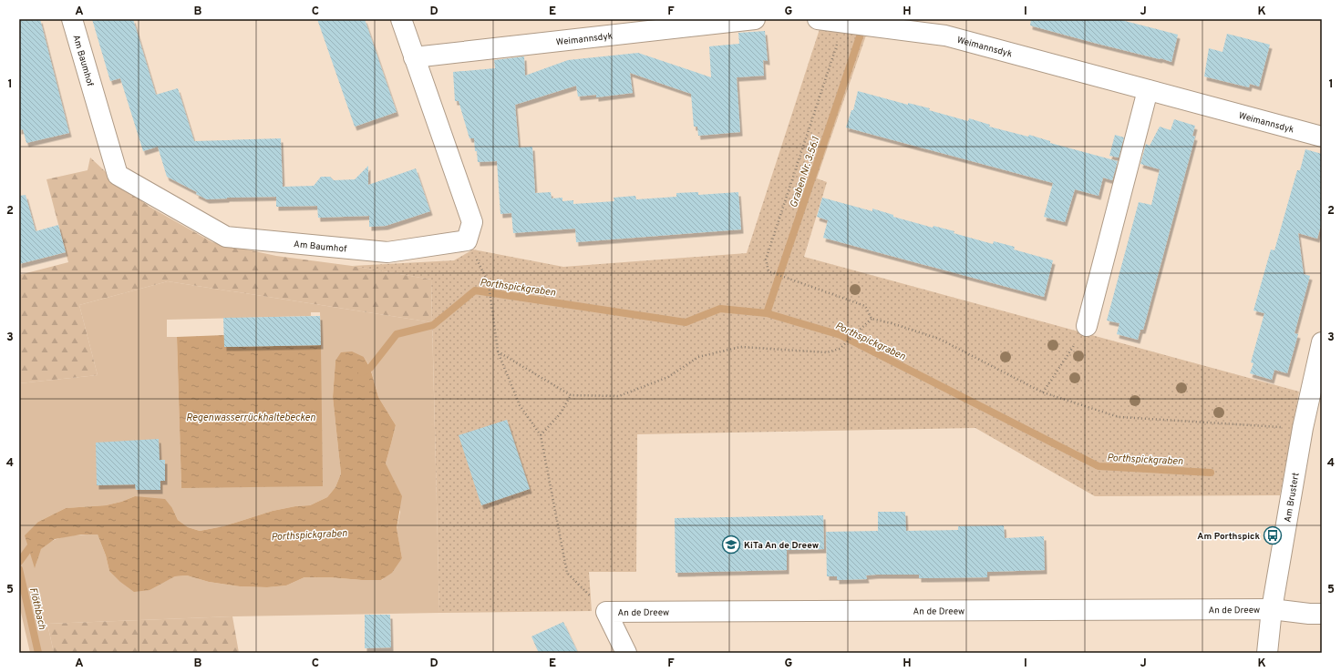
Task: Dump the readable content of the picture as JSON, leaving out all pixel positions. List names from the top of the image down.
{
  "streets": {
    "street": [
      "Weimannsdyk",
      "Am Baumhof",
      "Am Brustert",
      "An de Dreew"
    ]
  },
  "crossings": [
    ["Weimannsdyk", "Am Baumhof"],
    ["Am Brustert", "An de Dreew"]
  ],
  "water": [
    "Graben Nr. 3.56.1",
    "Porthspickgraben",
    "Regenwasserrückhaltebecken",
    "Flöthbach"
  ],
  "places": {
    "bus stop": ["Am Porthspick"],
    "school or university": ["KiTa An de Dreew"]
  },
  "grid": {
    "columns": [
      "A",
      "B",
      "C",
      "D",
      "E",
      "F",
      "G",
      "H",
      "I",
      "J",
      "K"
    ],
    "rows": [
      "1",
      "2",
      "3",
      "4",
      "5"
    ]
  }
}
